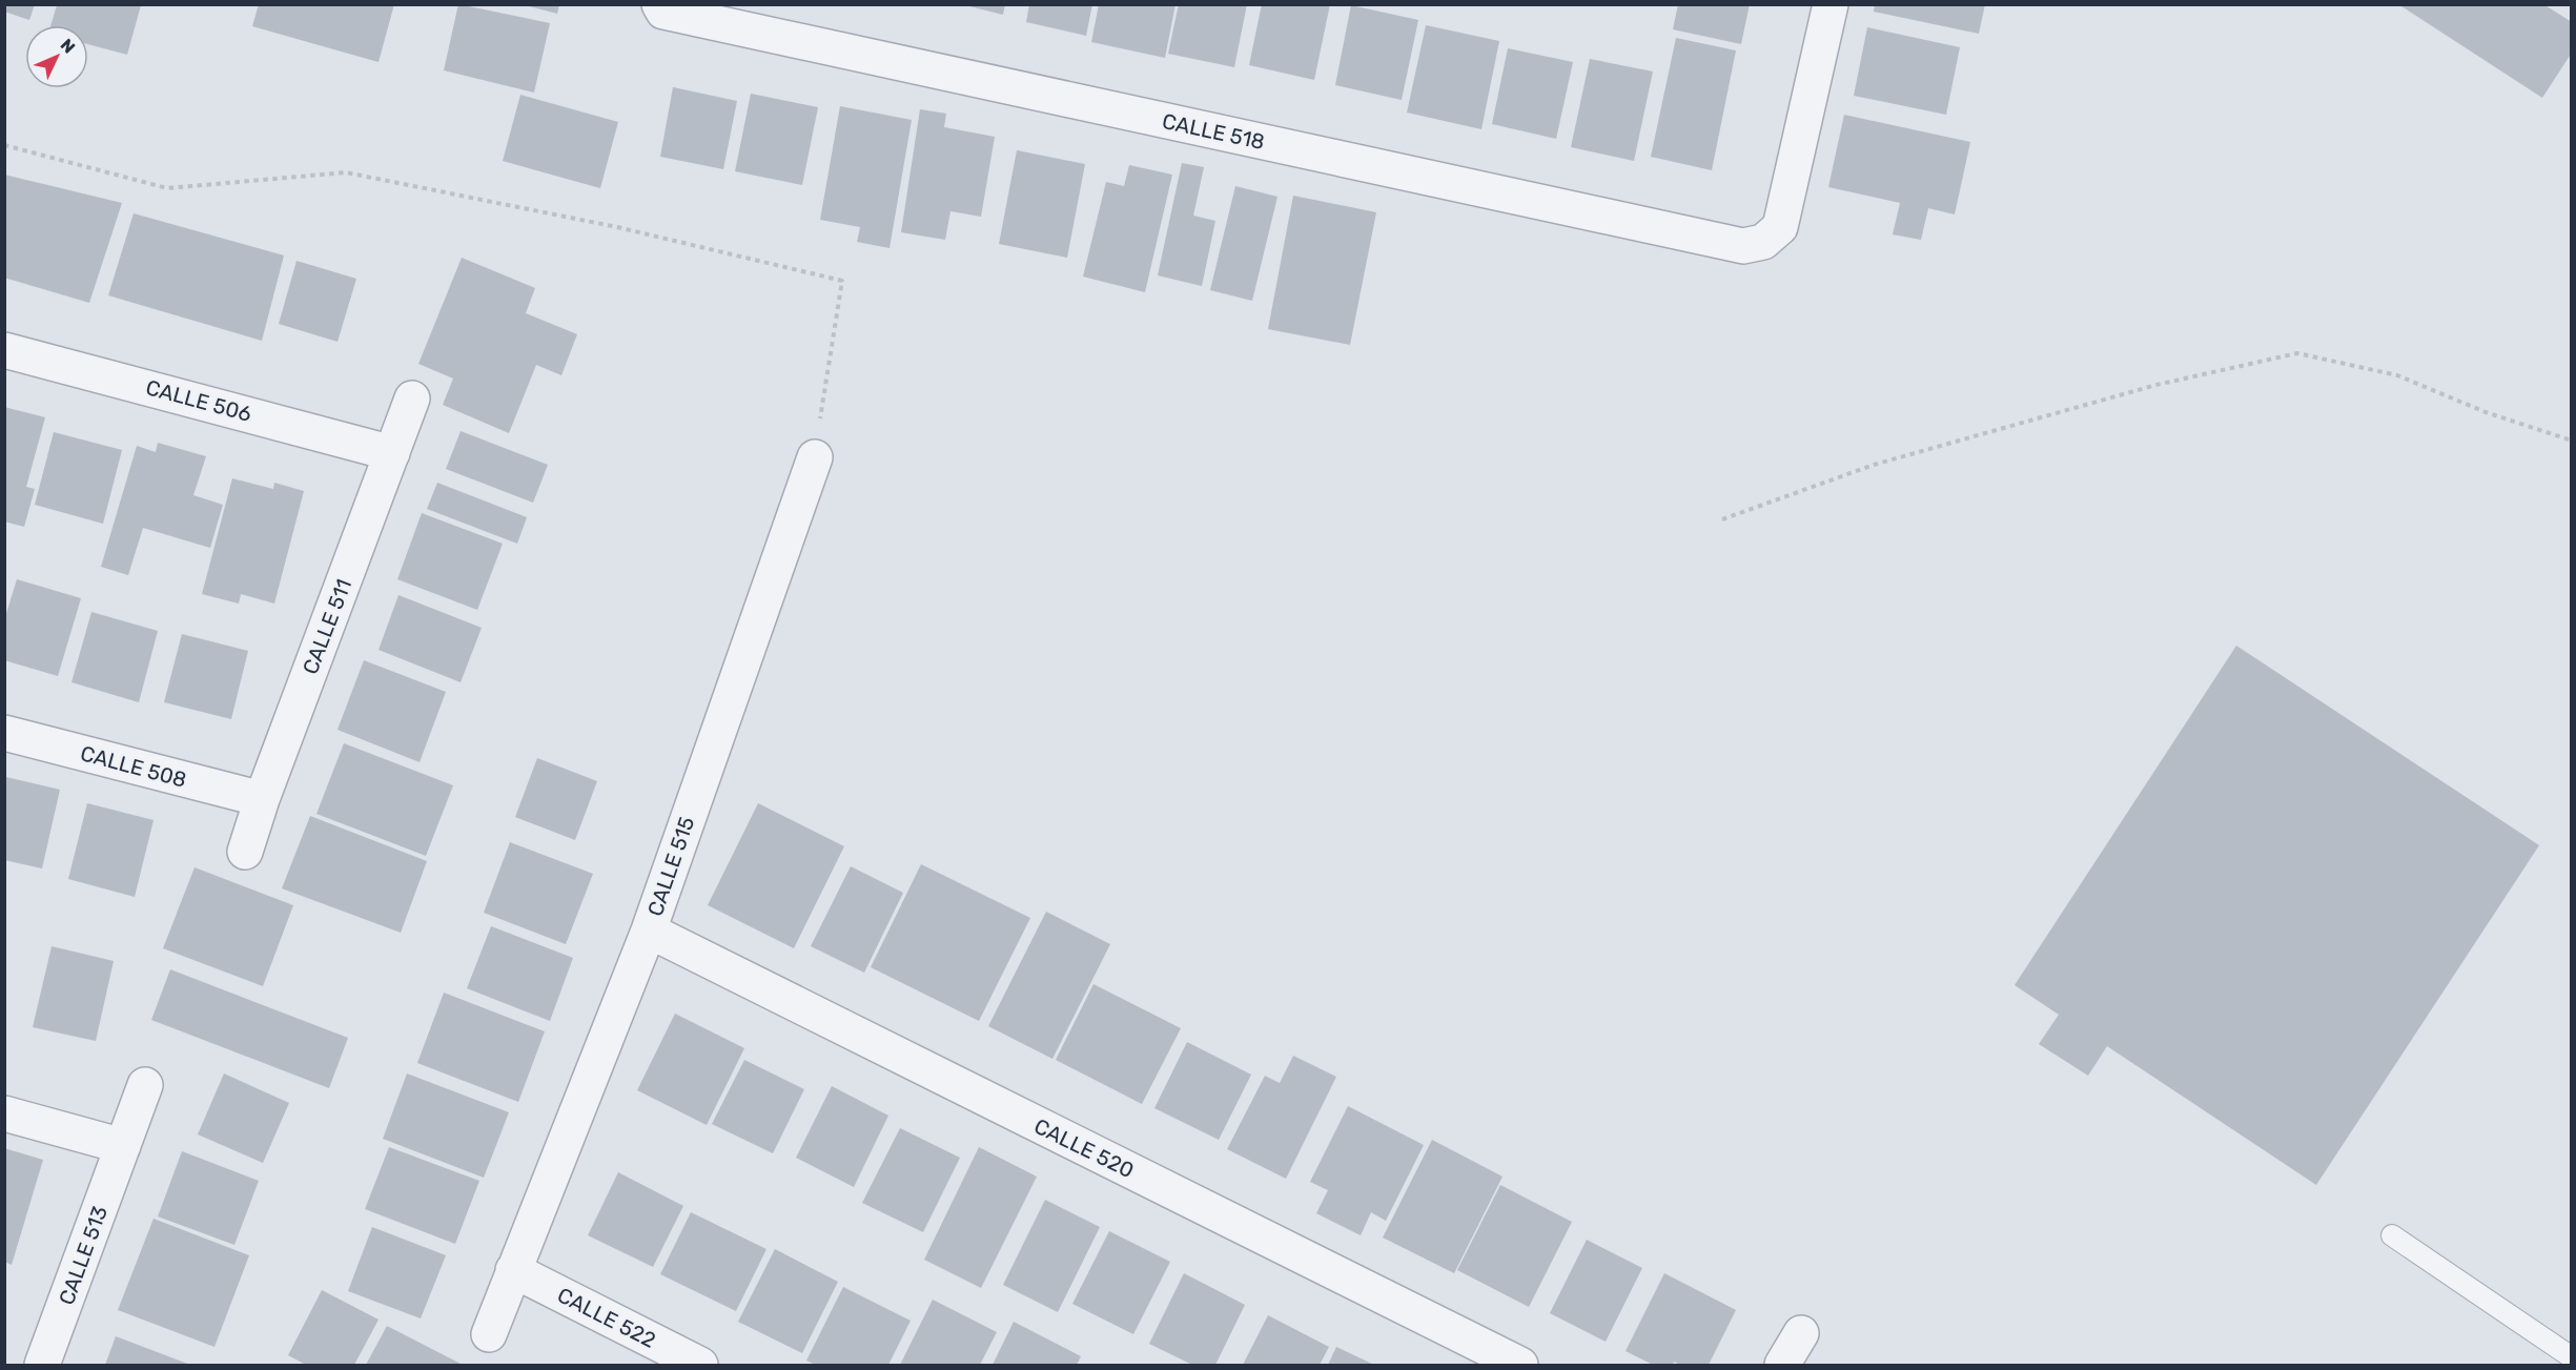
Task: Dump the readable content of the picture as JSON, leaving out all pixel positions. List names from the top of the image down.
{
  "streets": {
    "street": [
      "CALLE 518",
      "CALLE 506",
      "CALLE 511",
      "CALLE 508",
      "CALLE 515",
      "CALLE 520",
      "CALLE 513",
      "CALLE 522"
    ]
  },
  "crossings": [
    ["CALLE 506", "CALLE 511"],
    ["CALLE 511", "CALLE 508"],
    ["CALLE 515", "CALLE 520"],
    ["CALLE 515", "CALLE 522"]
  ],
  "north": "top right"
}
